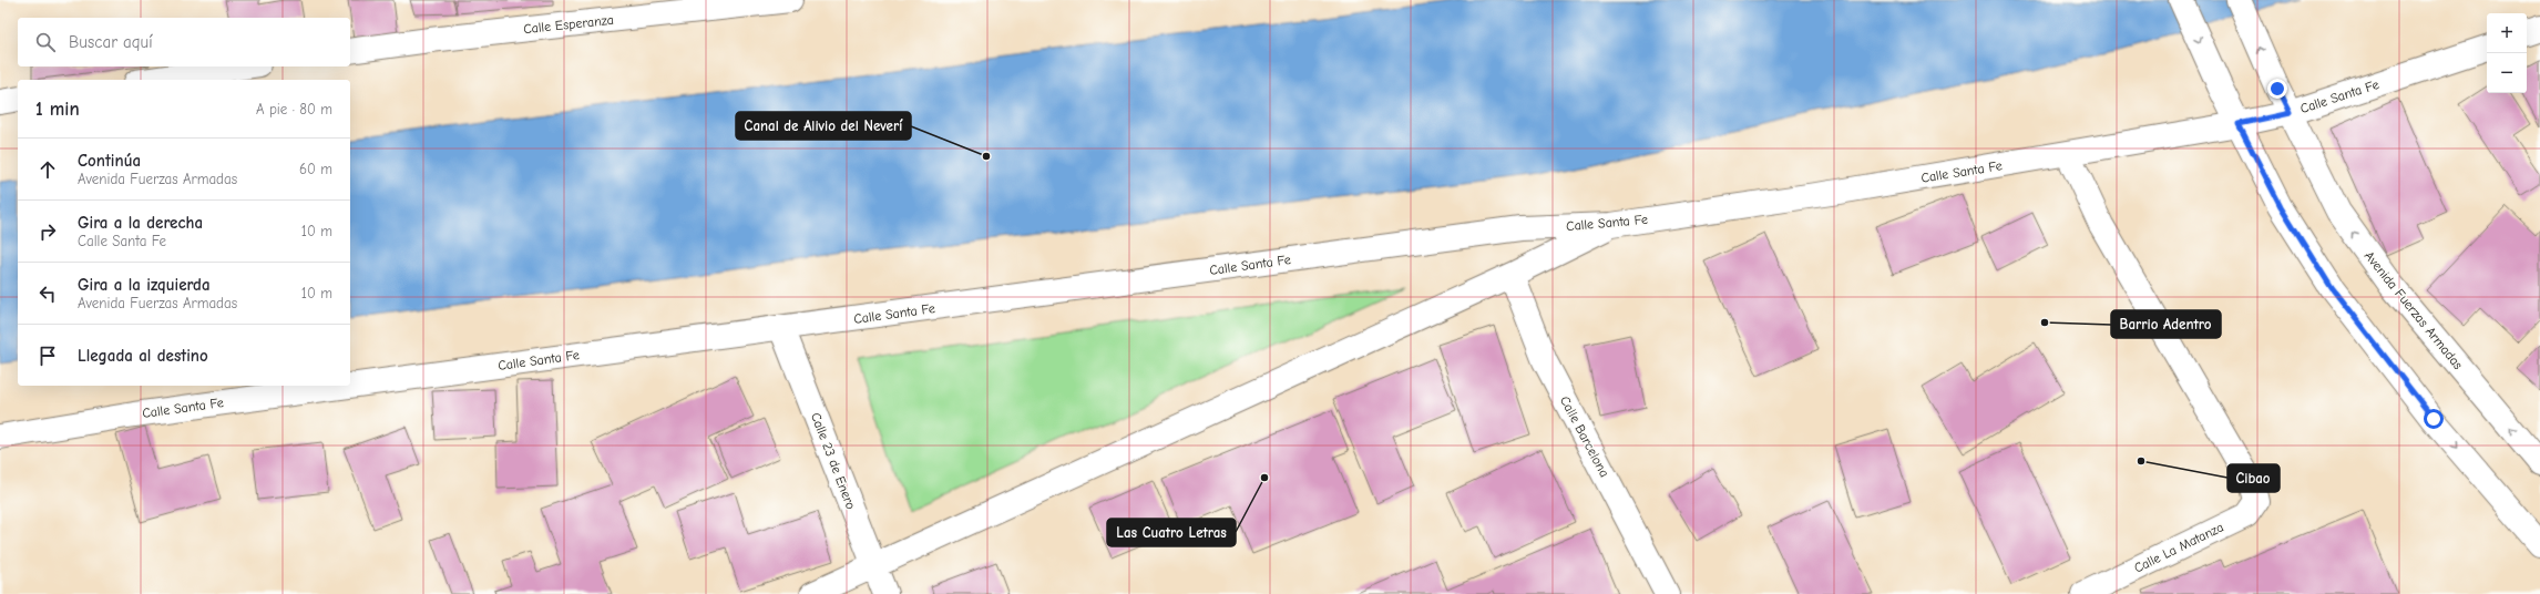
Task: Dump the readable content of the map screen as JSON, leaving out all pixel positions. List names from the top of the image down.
{
  "streets": {
    "street": [
      "Calle Esperanza",
      "Calle Santa Fe",
      "Avenida Fuerzas Armadas",
      "Calle Barcelona",
      "Calle 23 de Enero",
      "Calle La Matanza"
    ]
  },
  "crossings": [
    ["Calle Santa Fe", "Avenida Fuerzas Armadas"],
    ["Calle Santa Fe", "Calle 23 de Enero"],
    ["Calle Santa Fe", "Calle La Matanza"]
  ],
  "places": [
    "Canal de Alivio del Neverí",
    "Barrio Adentro",
    "Cibao",
    "Las Cuatro Letras"
  ],
  "page": {
    "map_buttons": ["+", "−"],
    "search": "Buscar aquí",
    "heading": ["1 min", "A pie · 80 m"],
    "list": [
      ["Continúa", "Avenida Fuerzas Armadas", "60 m"],
      ["Gira a la derecha", "Calle Santa Fe", "10 m"],
      ["Gira a la izquierda", "Avenida Fuerzas Armadas", "10 m"],
      "Llegada al destino"
    ]
  }
}
